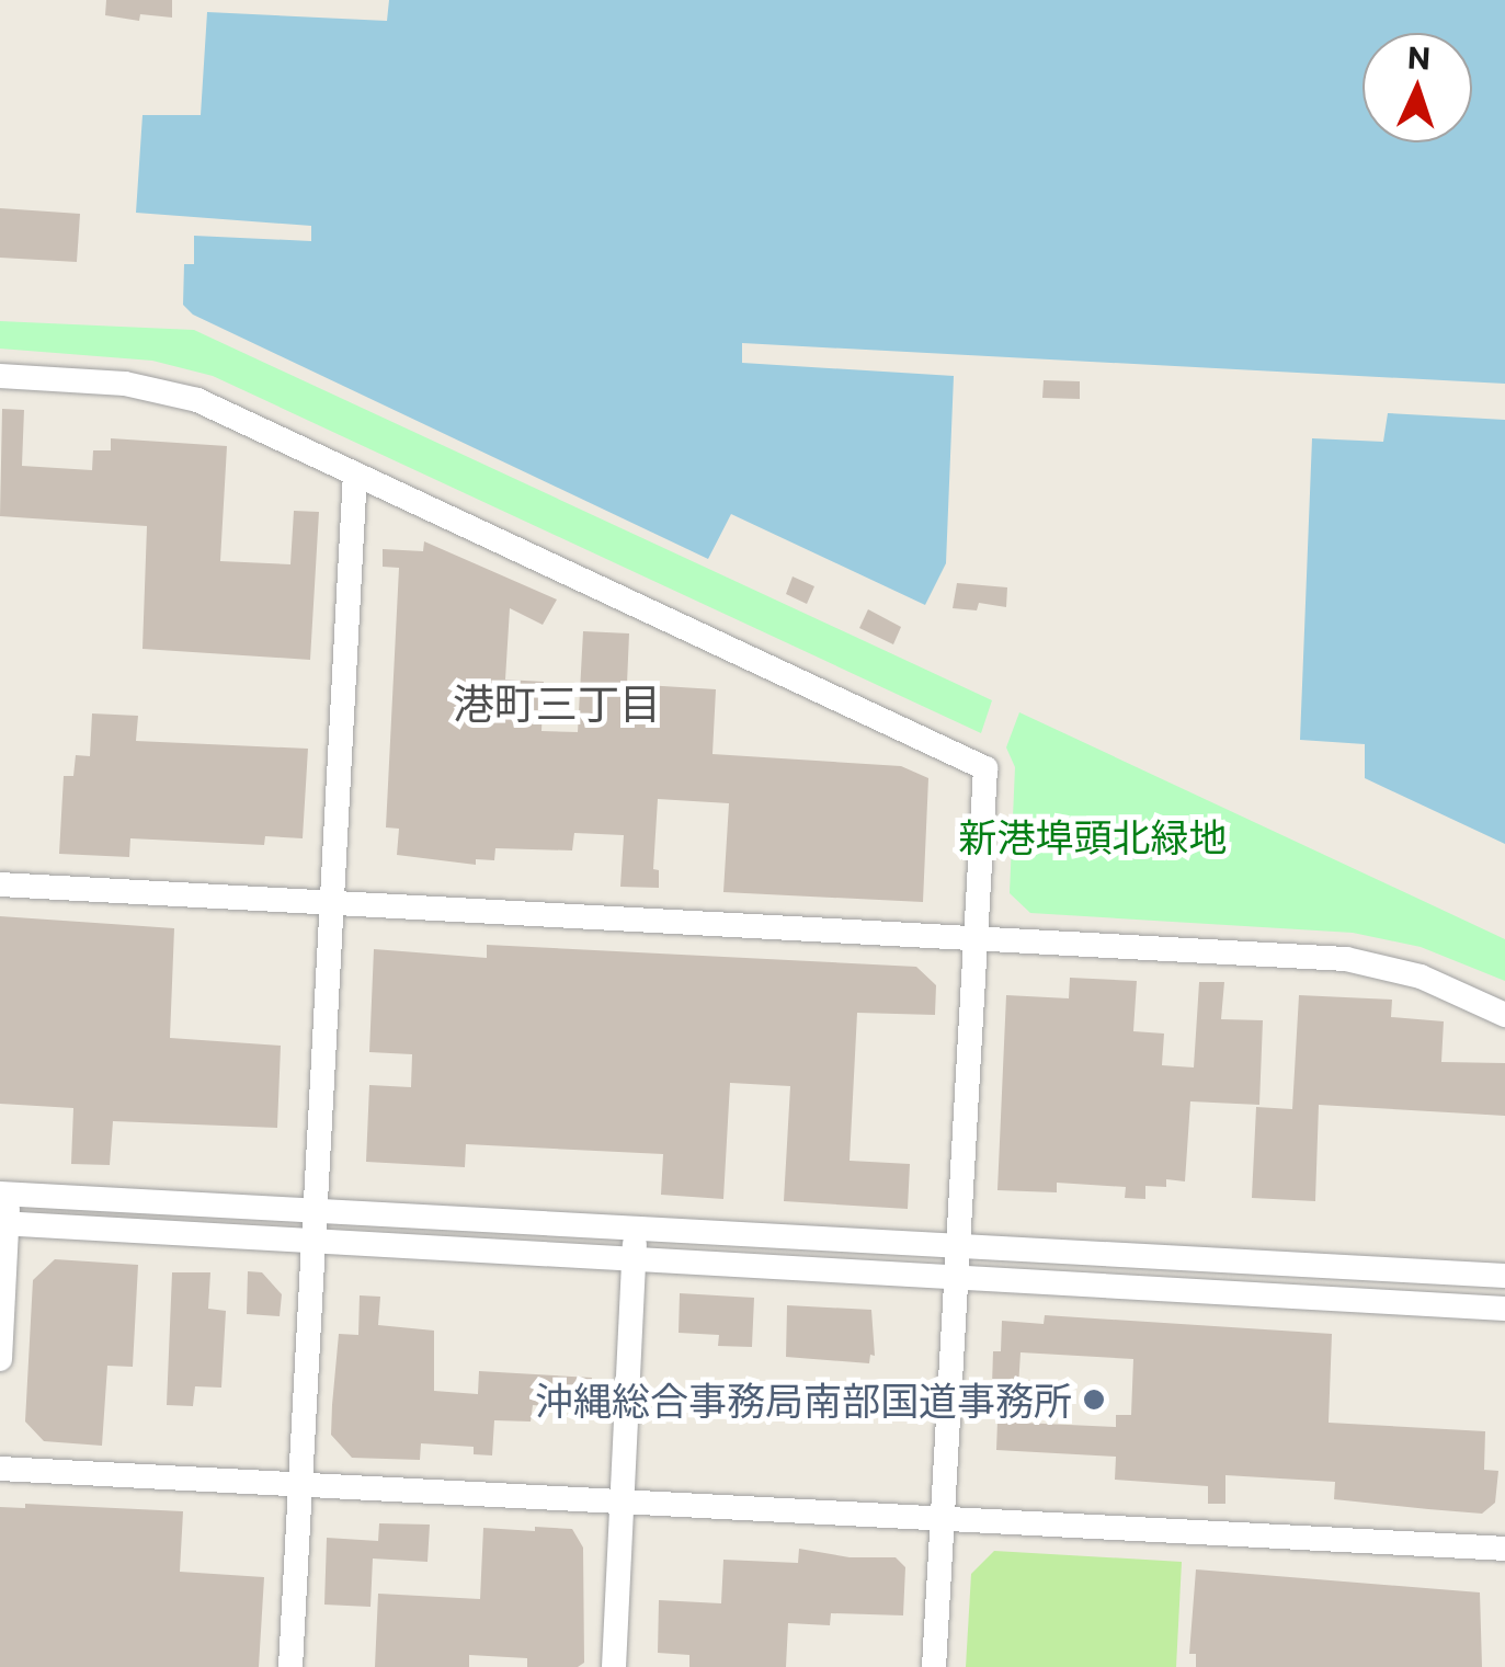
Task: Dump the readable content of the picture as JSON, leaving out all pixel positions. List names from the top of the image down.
{
  "districts": ["港町三丁目"],
  "parks": ["新港埠頭北緑地"],
  "places": ["沖縄総合事務局南部国道事務所"],
  "north": "top"
}
